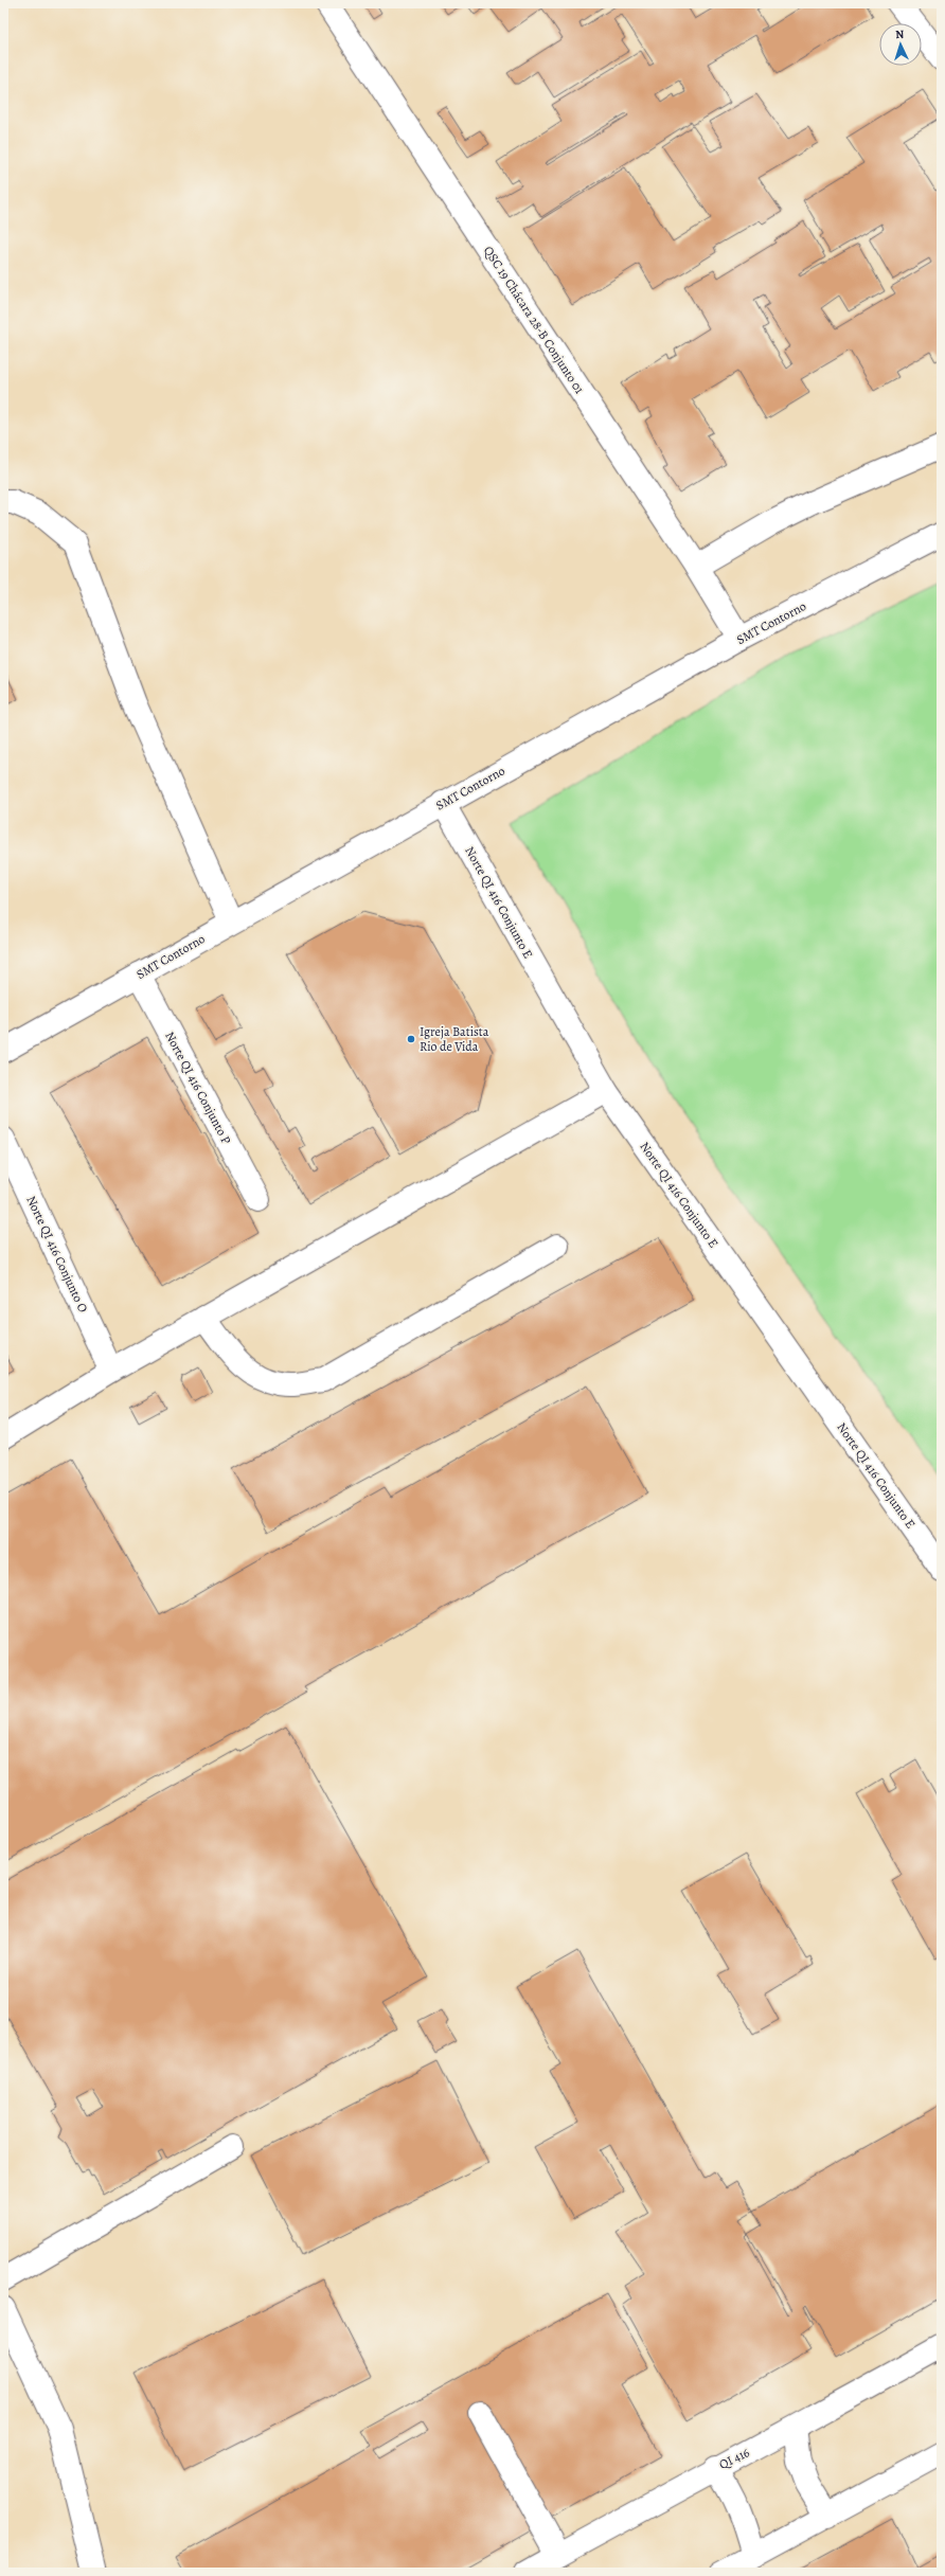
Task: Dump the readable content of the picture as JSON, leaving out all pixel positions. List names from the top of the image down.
{
  "streets": {
    "street": [
      "QSC 19 Chácara 28-B Conjunto 01",
      "SMT Contorno",
      "Norte QI 416 Conjunto E",
      "Norte QI 416 Conjunto P",
      "Norte QI 416 Conjunto O",
      "QI 416"
    ]
  },
  "crossings": [
    ["QSC 19 Chácara 28-B Conjunto 01", "SMT Contorno"],
    ["SMT Contorno", "Norte QI 416 Conjunto E"],
    ["SMT Contorno", "Norte QI 416 Conjunto P"]
  ],
  "places": ["Igreja Batista Rio de Vida"],
  "north": "top"
}
